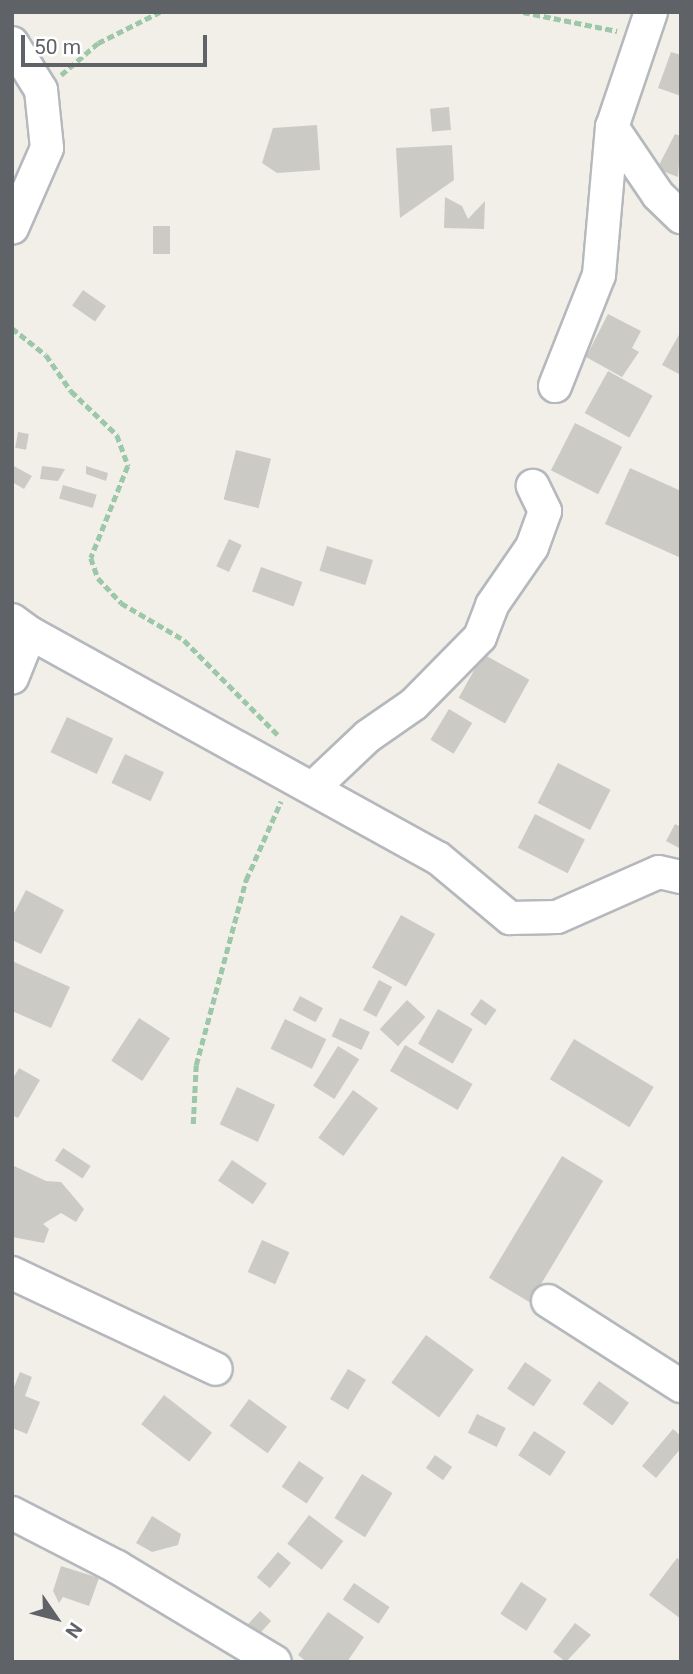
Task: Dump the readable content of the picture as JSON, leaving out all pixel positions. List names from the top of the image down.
{
  "scale_bar": "50 m",
  "north": "bottom right"
}
